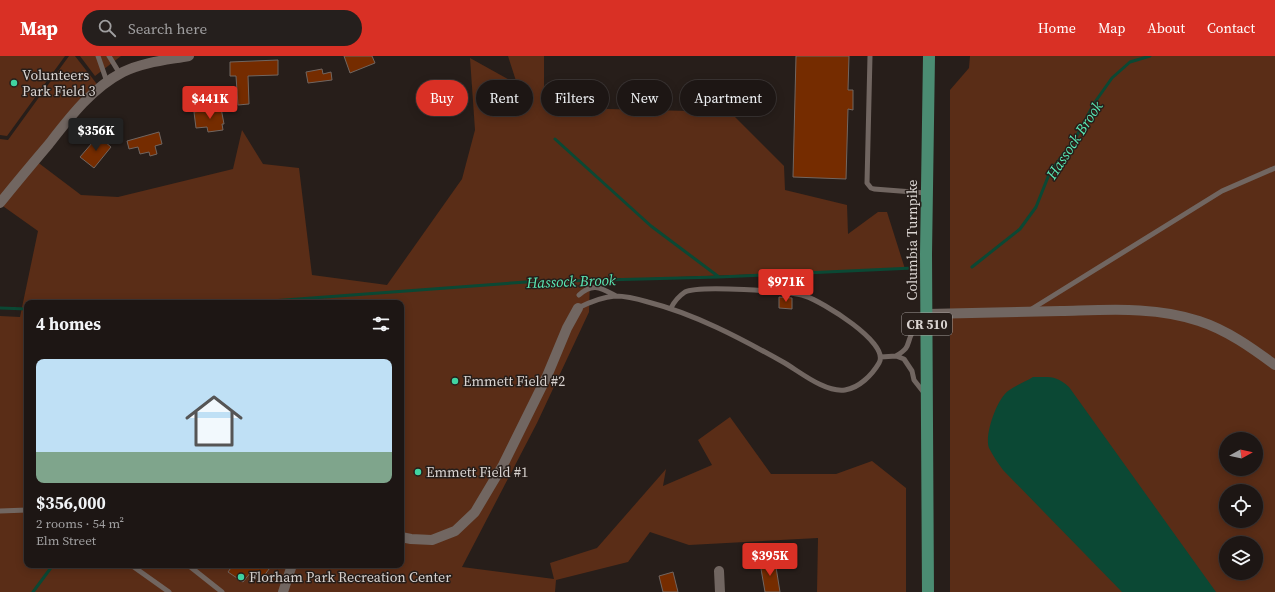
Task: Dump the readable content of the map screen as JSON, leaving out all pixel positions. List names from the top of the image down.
{
  "streets": {
    "main road": ["Columbia Turnpike", "CR 510"]
  },
  "water": ["Hassock Brook"],
  "places": [
    "Volunteers Park Field 3",
    "Emmett Field #2",
    "Emmett Field #1",
    "Florham Park Recreation Center"
  ],
  "north": "right",
  "page": {
    "header": "Map",
    "search": "Search here",
    "nav": [
      "Home",
      "Map",
      "About",
      "Contact"
    ],
    "chip": [
      "Buy",
      "Rent",
      "Filters",
      "New",
      "Apartment"
    ],
    "price": [
      "$441K",
      "$356K",
      "$971K",
      "$395K"
    ],
    "heading": "4 homes",
    "list": [
      {
        "name": "$356,000",
        "note": "2 rooms · 54 m² · Elm Street"
      }
    ]
  }
}
